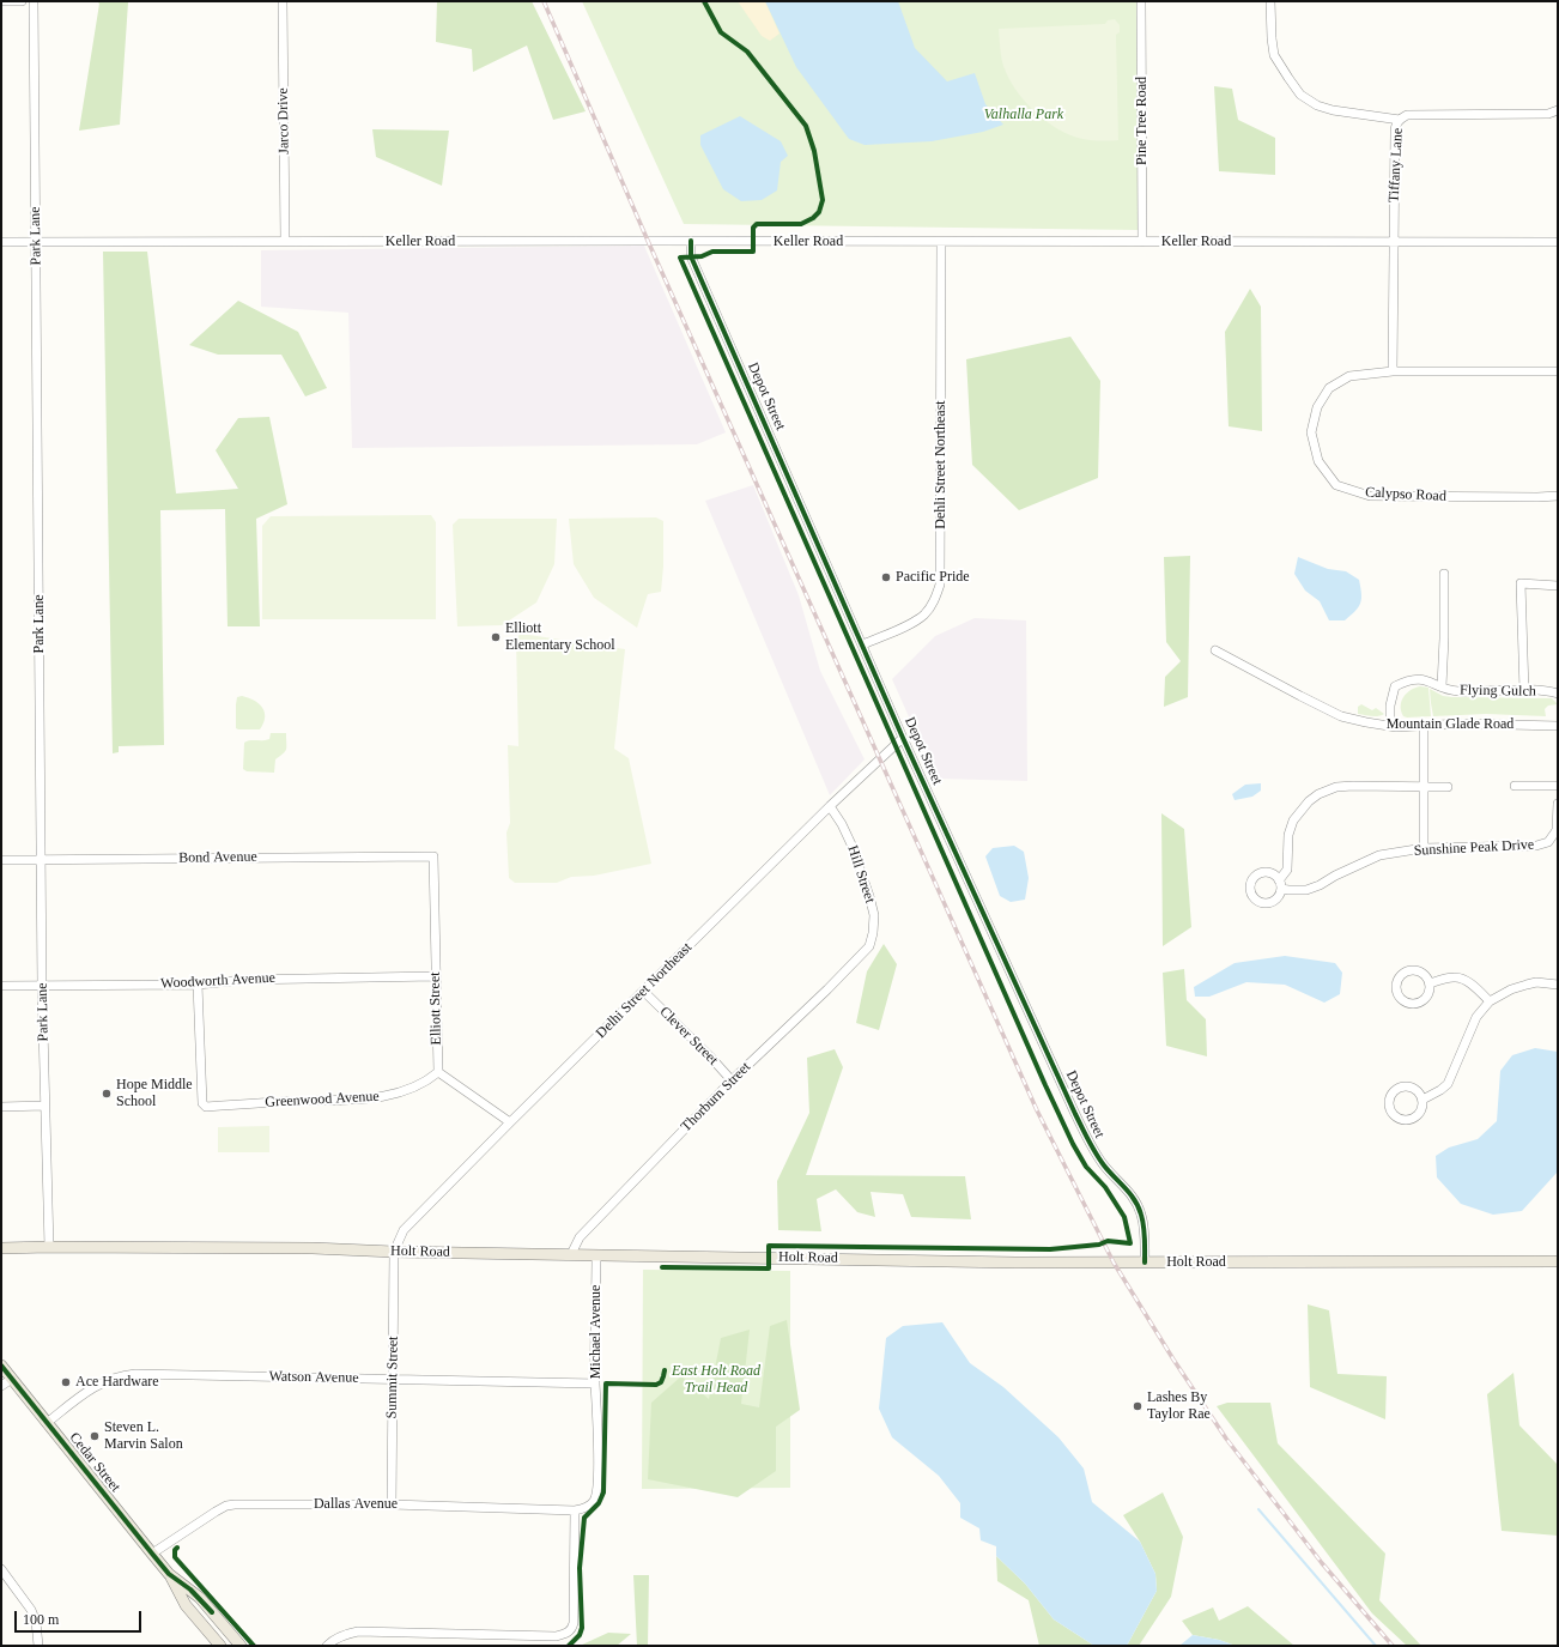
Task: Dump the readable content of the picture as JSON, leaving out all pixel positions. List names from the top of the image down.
{
  "streets": {
    "main road": ["Holt Road", "Cedar Street"],
    "street": [
      "Jarco Drive",
      "Pine Tree Road",
      "Tiffany Lane",
      "Park Lane",
      "Keller Road",
      "Depot Street",
      "Dehli Street Northeast",
      "Calypso Road",
      "Flying Gulch",
      "Mountain Glade Road",
      "Sunshine Peak Drive",
      "Bond Avenue",
      "Hill Street",
      "Woodworth Avenue",
      "Delhi Street Northeast",
      "Elliott Street",
      "Clever Street",
      "Thorburn Street",
      "Greenwood Avenue",
      "Michael Avenue",
      "Watson Avenue",
      "Summit Street",
      "Dallas Avenue"
    ]
  },
  "crossings": [
    ["Jarco Drive", "Keller Road"],
    ["Pine Tree Road", "Keller Road"],
    ["Tiffany Lane", "Keller Road"],
    ["Tiffany Lane", "Calypso Road"],
    ["Park Lane", "Keller Road"],
    ["Park Lane", "Bond Avenue"],
    ["Park Lane", "Woodworth Avenue"],
    ["Park Lane", "Holt Road"],
    ["Keller Road", "Depot Street"],
    ["Keller Road", "Dehli Street Northeast"],
    ["Depot Street", "Dehli Street Northeast"],
    ["Depot Street", "Delhi Street Northeast"],
    ["Depot Street", "Holt Road"],
    ["Flying Gulch", "Mountain Glade Road"],
    ["Bond Avenue", "Elliott Street"],
    ["Hill Street", "Delhi Street Northeast"],
    ["Hill Street", "Thorburn Street"],
    ["Woodworth Avenue", "Elliott Street"],
    ["Woodworth Avenue", "Greenwood Avenue"],
    ["Delhi Street Northeast", "Clever Street"],
    ["Delhi Street Northeast", "Holt Road"],
    ["Delhi Street Northeast", "Summit Street"],
    ["Elliott Street", "Greenwood Avenue"],
    ["Clever Street", "Thorburn Street"],
    ["Thorburn Street", "Holt Road"],
    ["Holt Road", "Michael Avenue"],
    ["Holt Road", "Summit Street"],
    ["Michael Avenue", "Watson Avenue"],
    ["Michael Avenue", "Dallas Avenue"],
    ["Watson Avenue", "Summit Street"],
    ["Watson Avenue", "Cedar Street"],
    ["Summit Street", "Dallas Avenue"],
    ["Cedar Street", "Dallas Avenue"]
  ],
  "parks": ["Valhalla Park", "East Holt Road Trail Head"],
  "places": [
    "Pacific Pride",
    "Elliott Elementary School",
    "Hope Middle School",
    "Ace Hardware",
    "Lashes By Taylor Rae",
    "Steven L. Marvin Salon"
  ],
  "scale_bar": "100 m"
}
